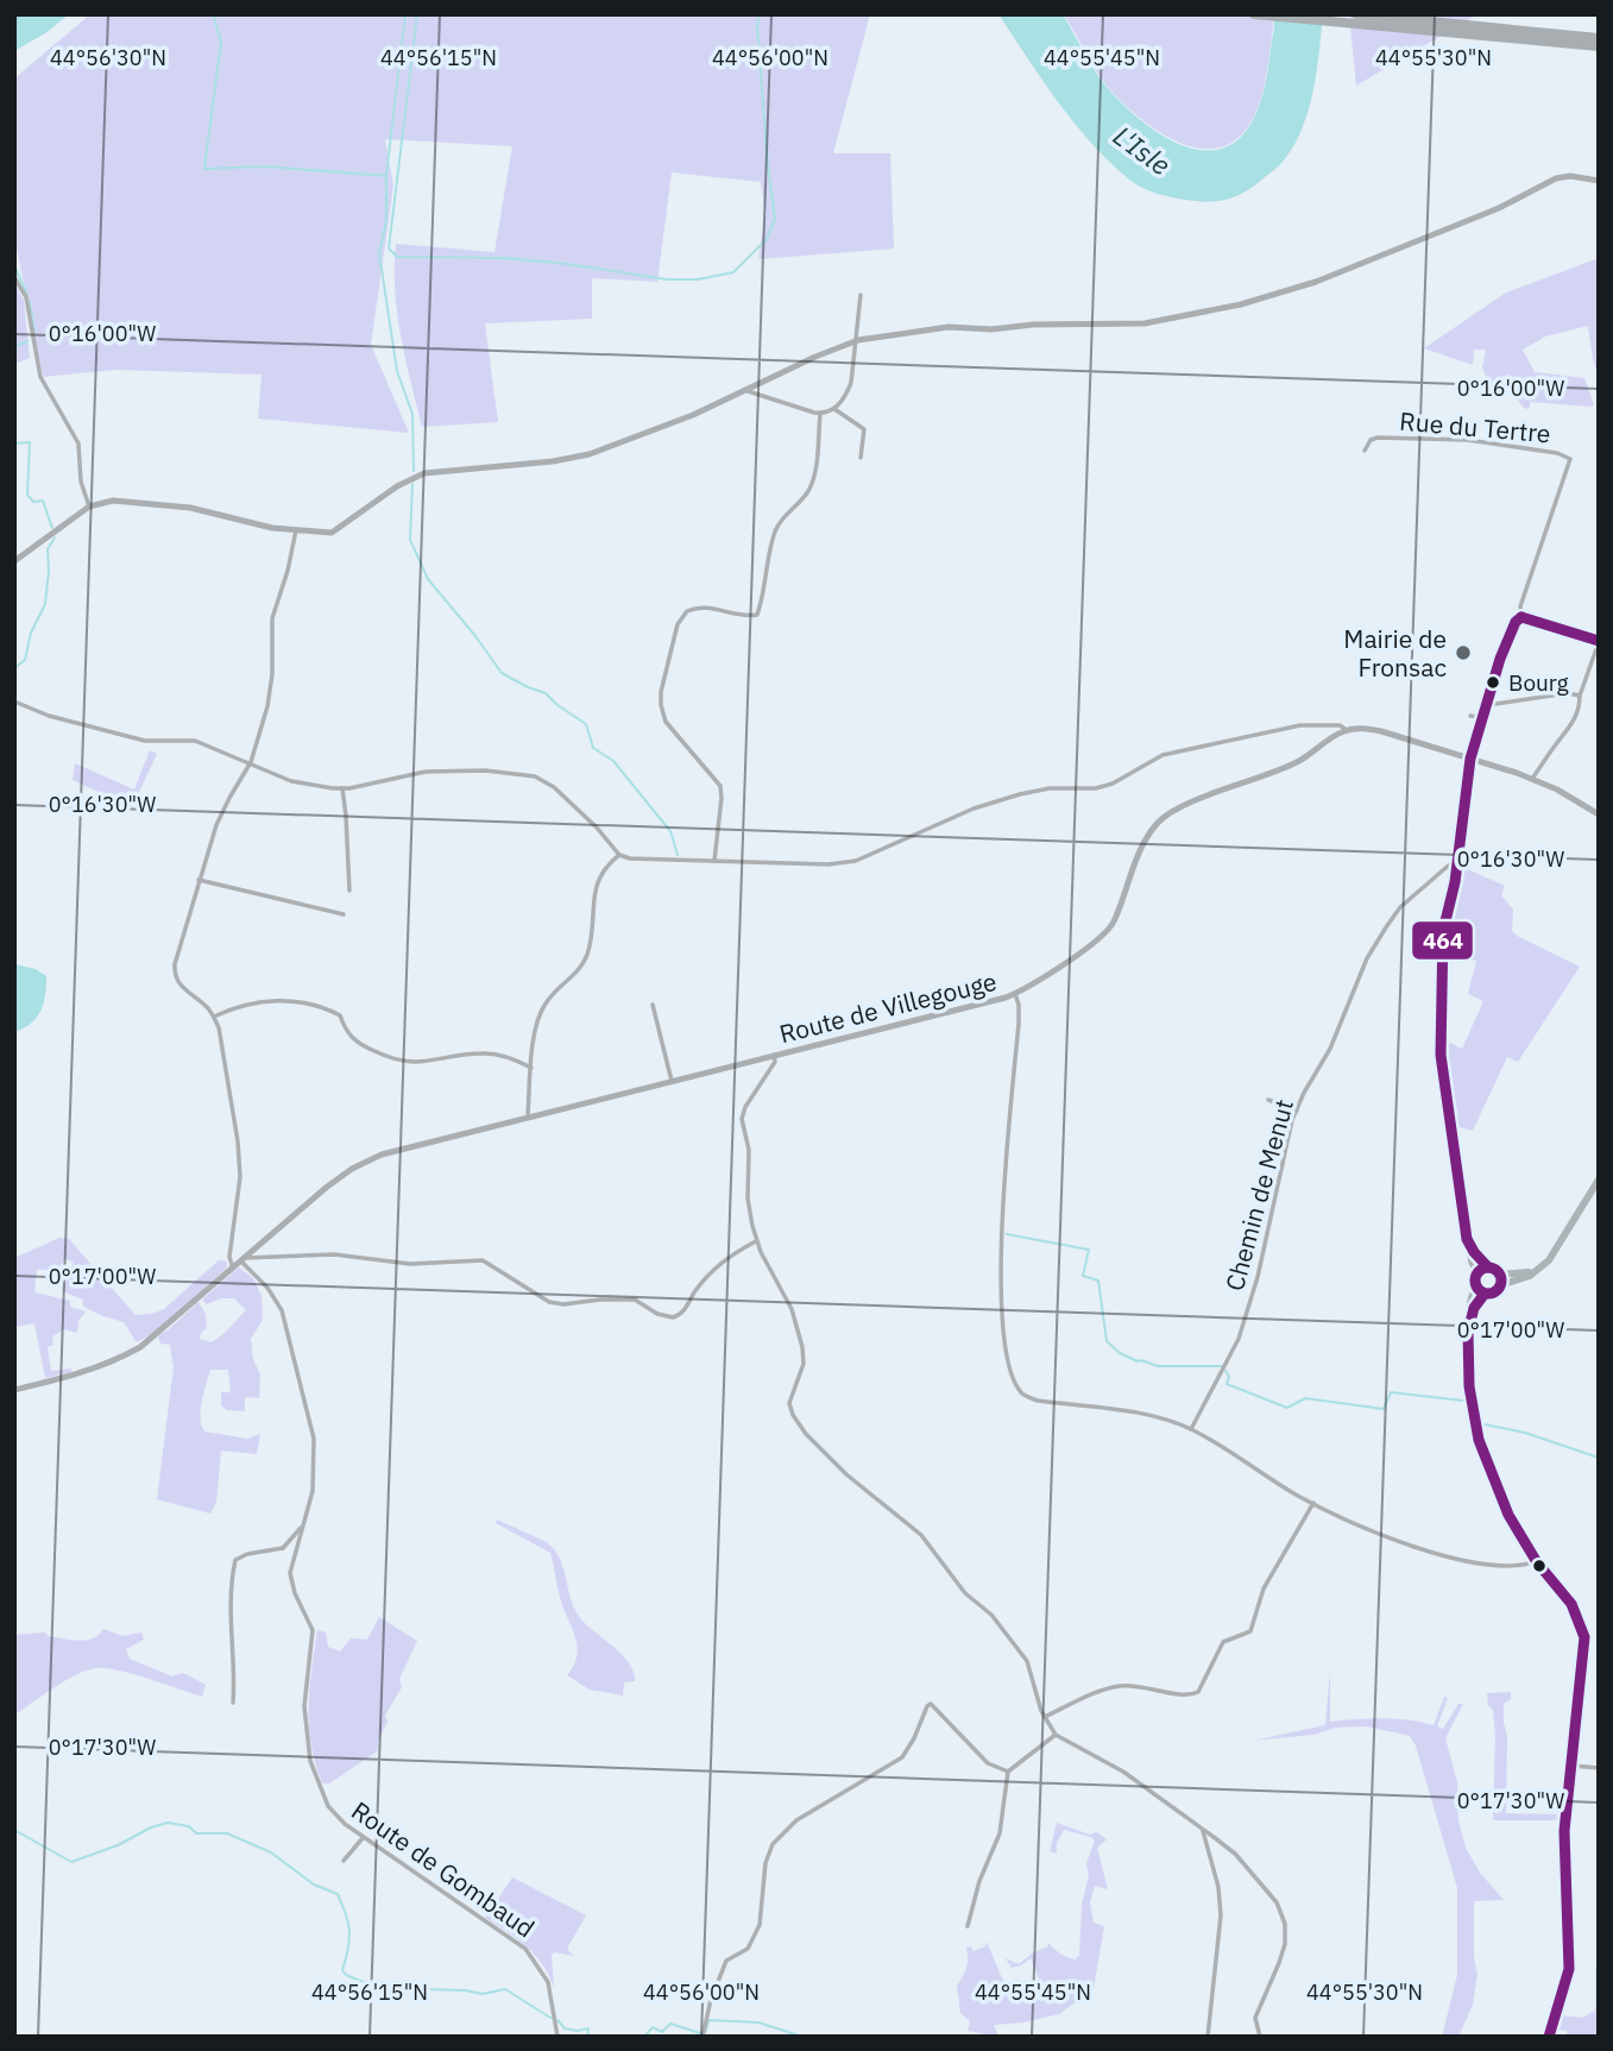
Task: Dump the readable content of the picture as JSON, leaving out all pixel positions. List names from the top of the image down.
{
  "streets": {
    "street": [
      "Rue du Tertre",
      "Route de Villegouge",
      "Chemin de Menut",
      "Route de Gombaud"
    ]
  },
  "crossings": [
    ["Route de Villegouge", "Route de Gombaud"]
  ],
  "water": ["L'Isle"],
  "places": ["Mairie de Fronsac", "Bourg"],
  "lines": ["transit line 464"],
  "coordinates": [
    "44°56'30\"N",
    "44°56'15\"N",
    "44°56'00\"N",
    "44°55'45\"N",
    "44°55'30\"N",
    "0°16'00\"W",
    "0°16'30\"W",
    "0°17'00\"W",
    "0°17'30\"W"
  ]
}
